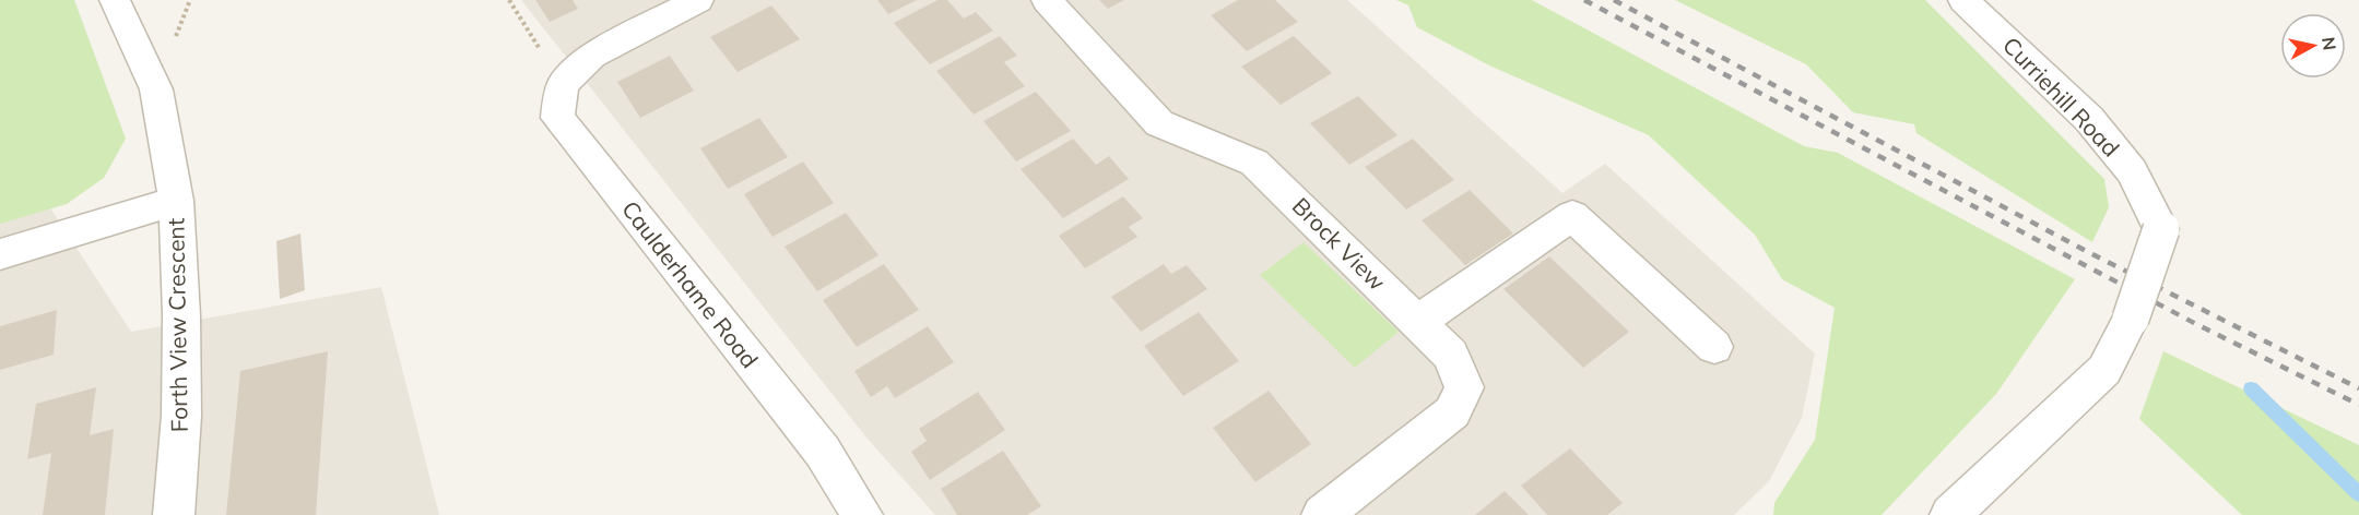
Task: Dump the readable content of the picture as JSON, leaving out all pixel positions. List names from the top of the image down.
{
  "streets": {
    "street": [
      "Curriehill Road",
      "Brock View",
      "Caulderhame Road",
      "Forth View Crescent"
    ]
  },
  "north": "right"
}
